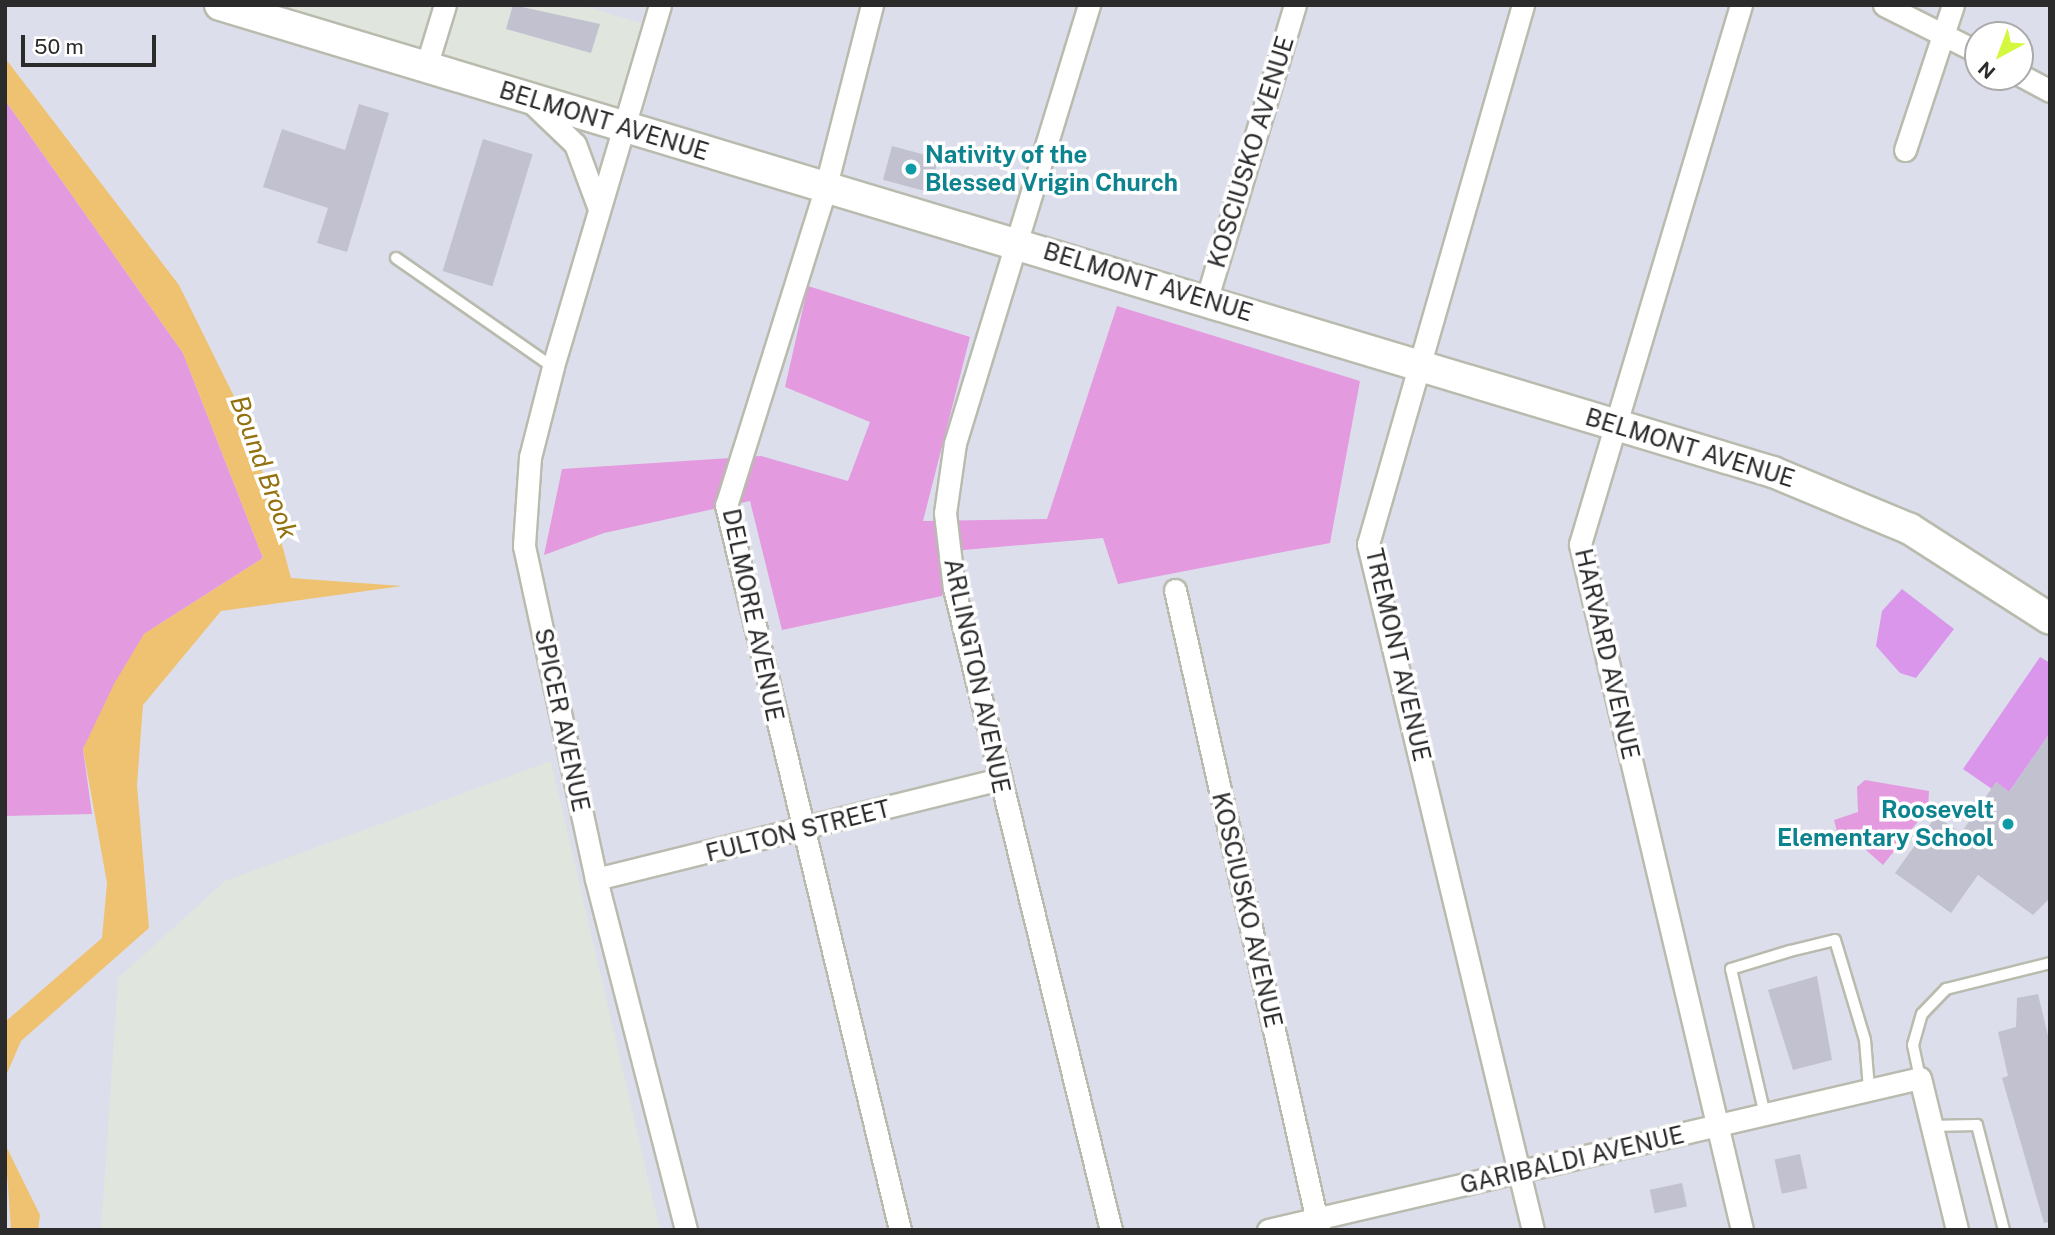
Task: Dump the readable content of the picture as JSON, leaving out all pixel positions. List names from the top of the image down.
{
  "streets": {
    "street": [
      "BELMONT AVENUE",
      "KOSCIUSKO AVENUE",
      "DELMORE AVENUE",
      "HARVARD AVENUE",
      "TREMONT AVENUE",
      "ARLINGTON AVENUE",
      "SPICER AVENUE",
      "FULTON STREET",
      "GARIBALDI AVENUE"
    ]
  },
  "crossings": [
    ["BELMONT AVENUE", "KOSCIUSKO AVENUE"],
    ["BELMONT AVENUE", "DELMORE AVENUE"],
    ["BELMONT AVENUE", "HARVARD AVENUE"],
    ["BELMONT AVENUE", "TREMONT AVENUE"],
    ["BELMONT AVENUE", "ARLINGTON AVENUE"],
    ["BELMONT AVENUE", "SPICER AVENUE"],
    ["KOSCIUSKO AVENUE", "GARIBALDI AVENUE"],
    ["DELMORE AVENUE", "FULTON STREET"],
    ["HARVARD AVENUE", "GARIBALDI AVENUE"],
    ["TREMONT AVENUE", "GARIBALDI AVENUE"],
    ["ARLINGTON AVENUE", "FULTON STREET"],
    ["SPICER AVENUE", "FULTON STREET"]
  ],
  "water": ["Bound Brook"],
  "places": ["Nativity of the Blessed Vrigin Church", "Roosevelt Elementary School"],
  "scale_bar": "50 m",
  "north": "bottom left"
}
